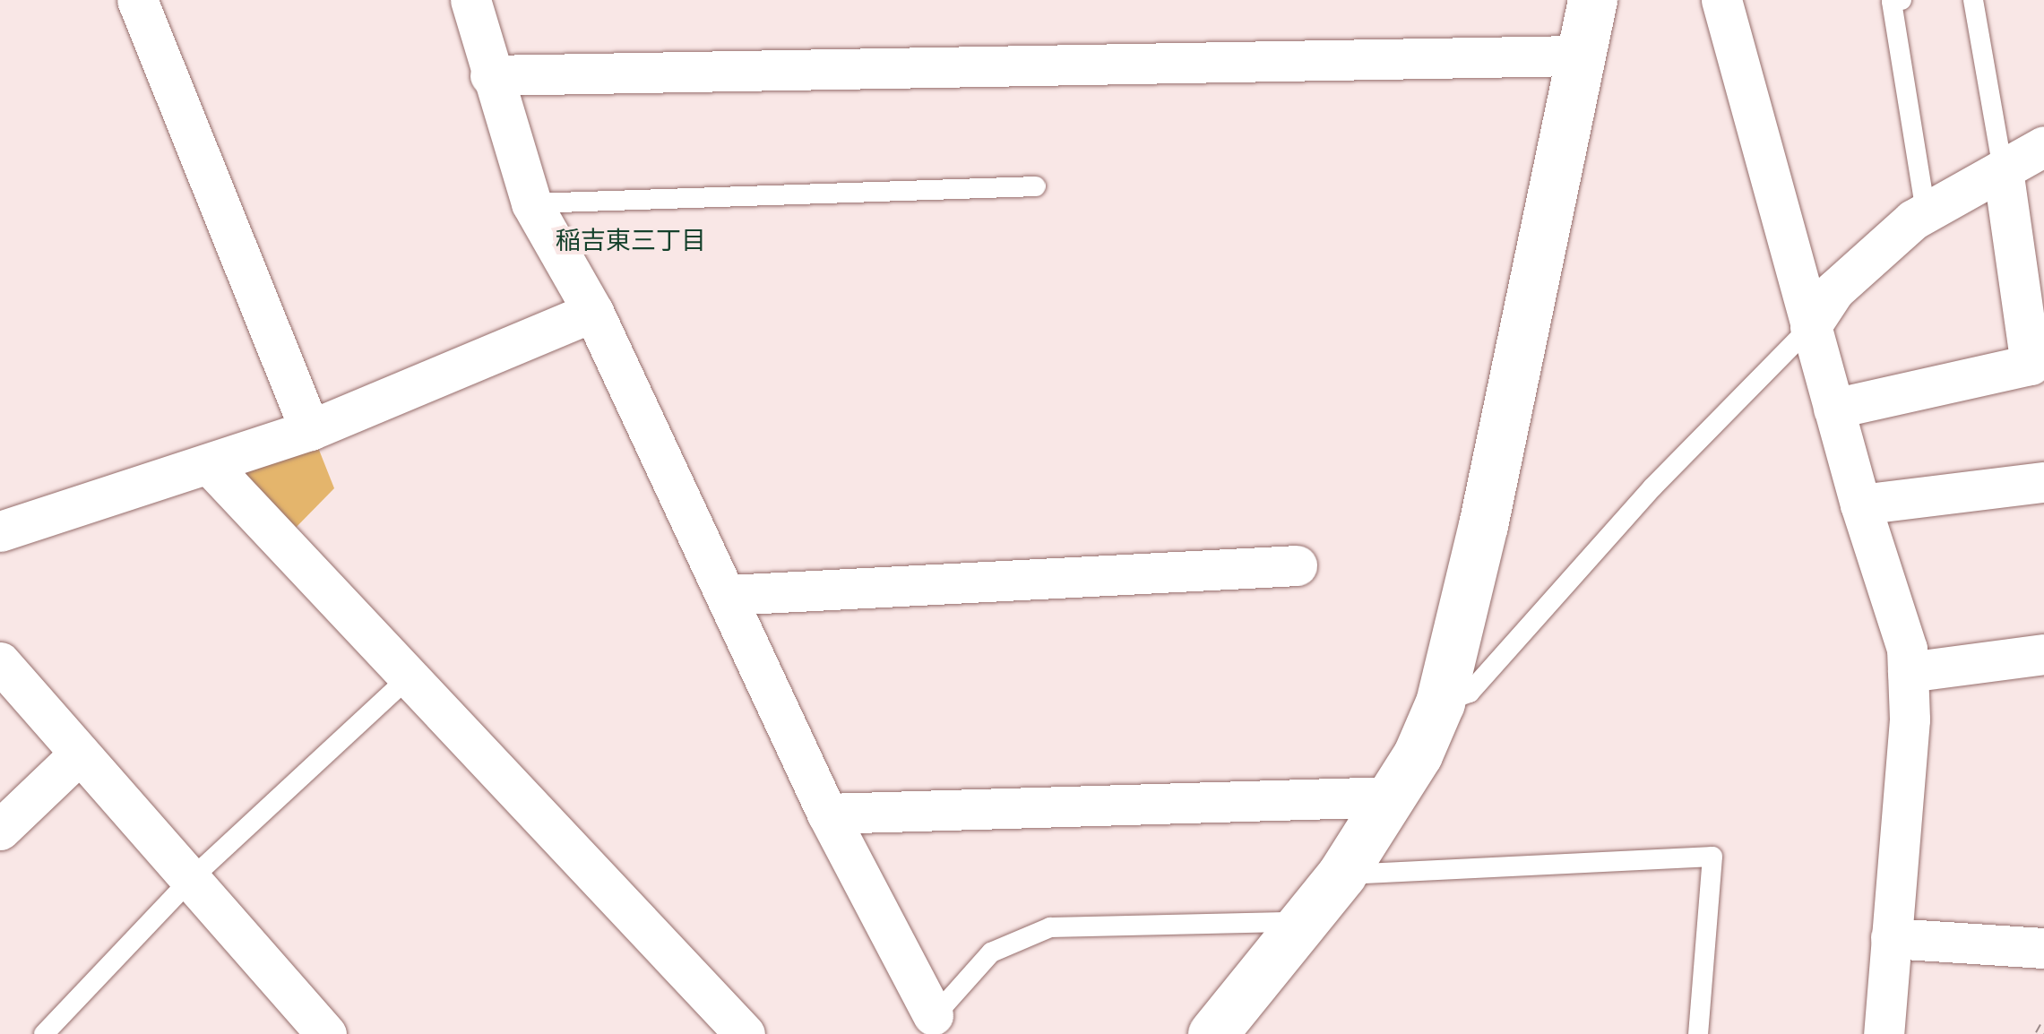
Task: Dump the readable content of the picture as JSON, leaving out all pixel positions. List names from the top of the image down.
{
  "districts": ["稲吉東三丁目"]
}
